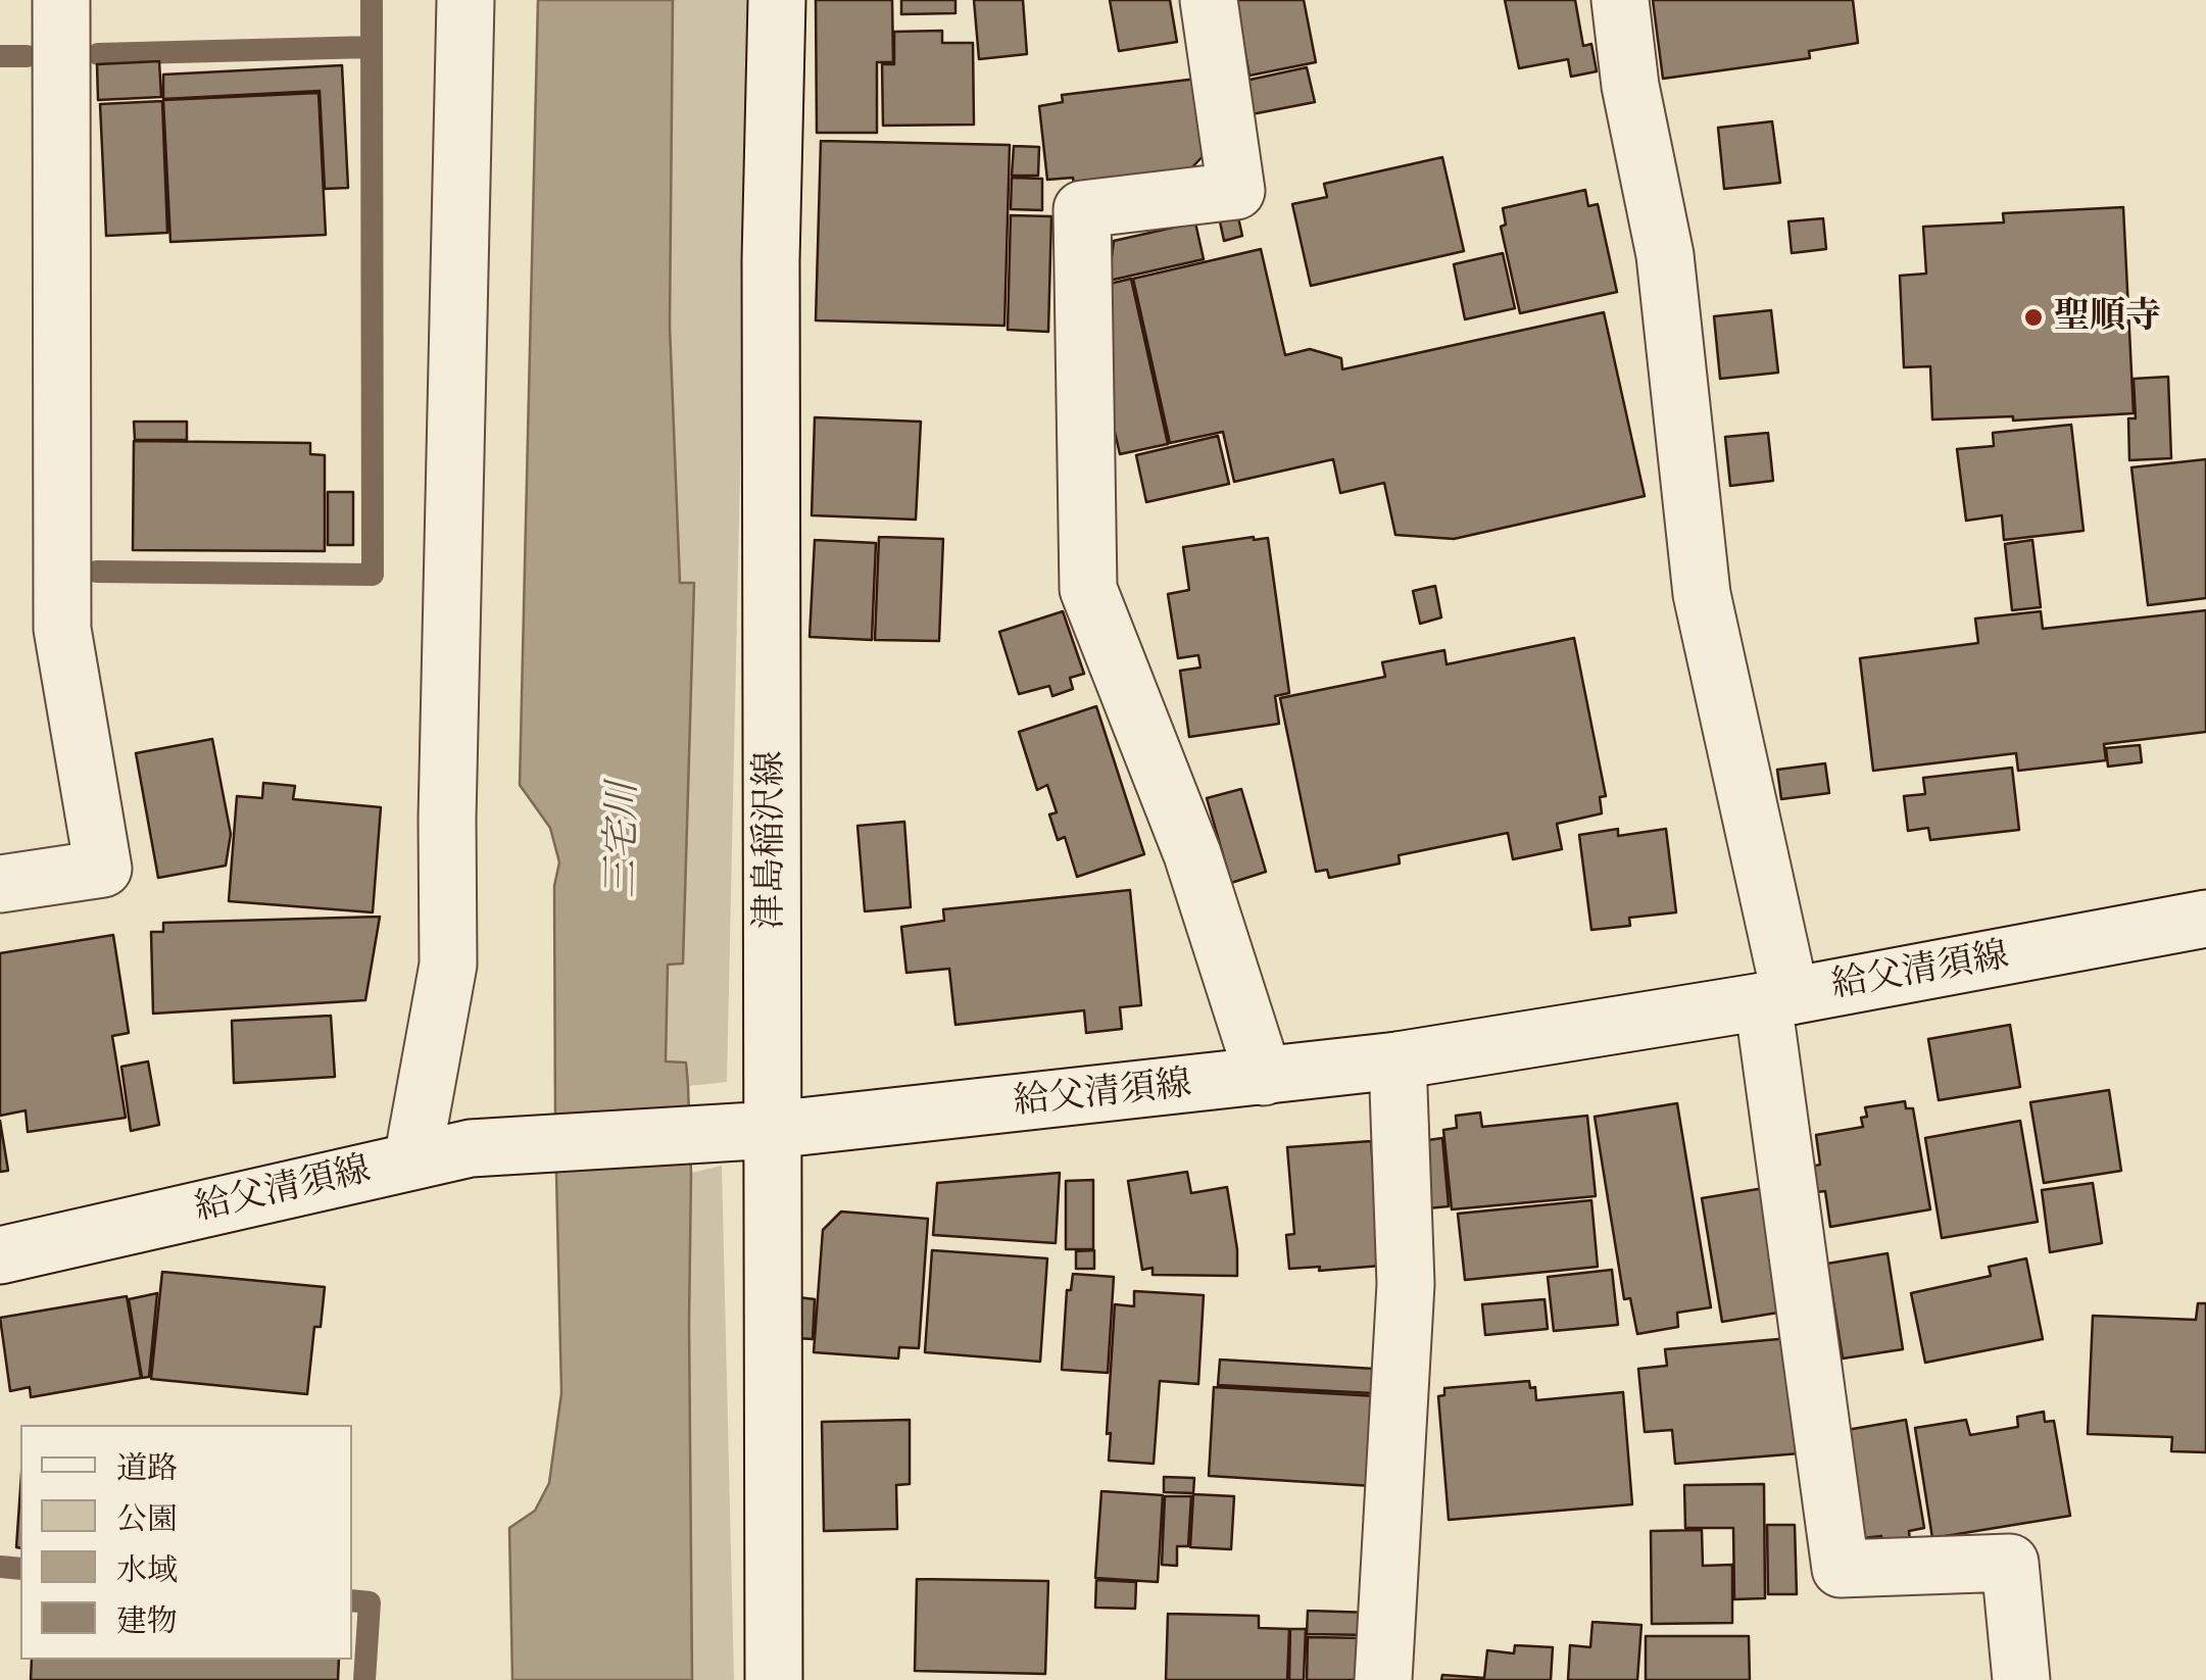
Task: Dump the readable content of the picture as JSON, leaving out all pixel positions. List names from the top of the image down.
{
  "streets": {
    "street": ["津島稲沢線", "給父清須線"]
  },
  "crossings": [
    ["津島稲沢線", "給父清須線"]
  ],
  "water": ["三宅川"],
  "places": ["聖順寺"],
  "legend": [
    "道路",
    "公園",
    "水域",
    "建物"
  ]
}
